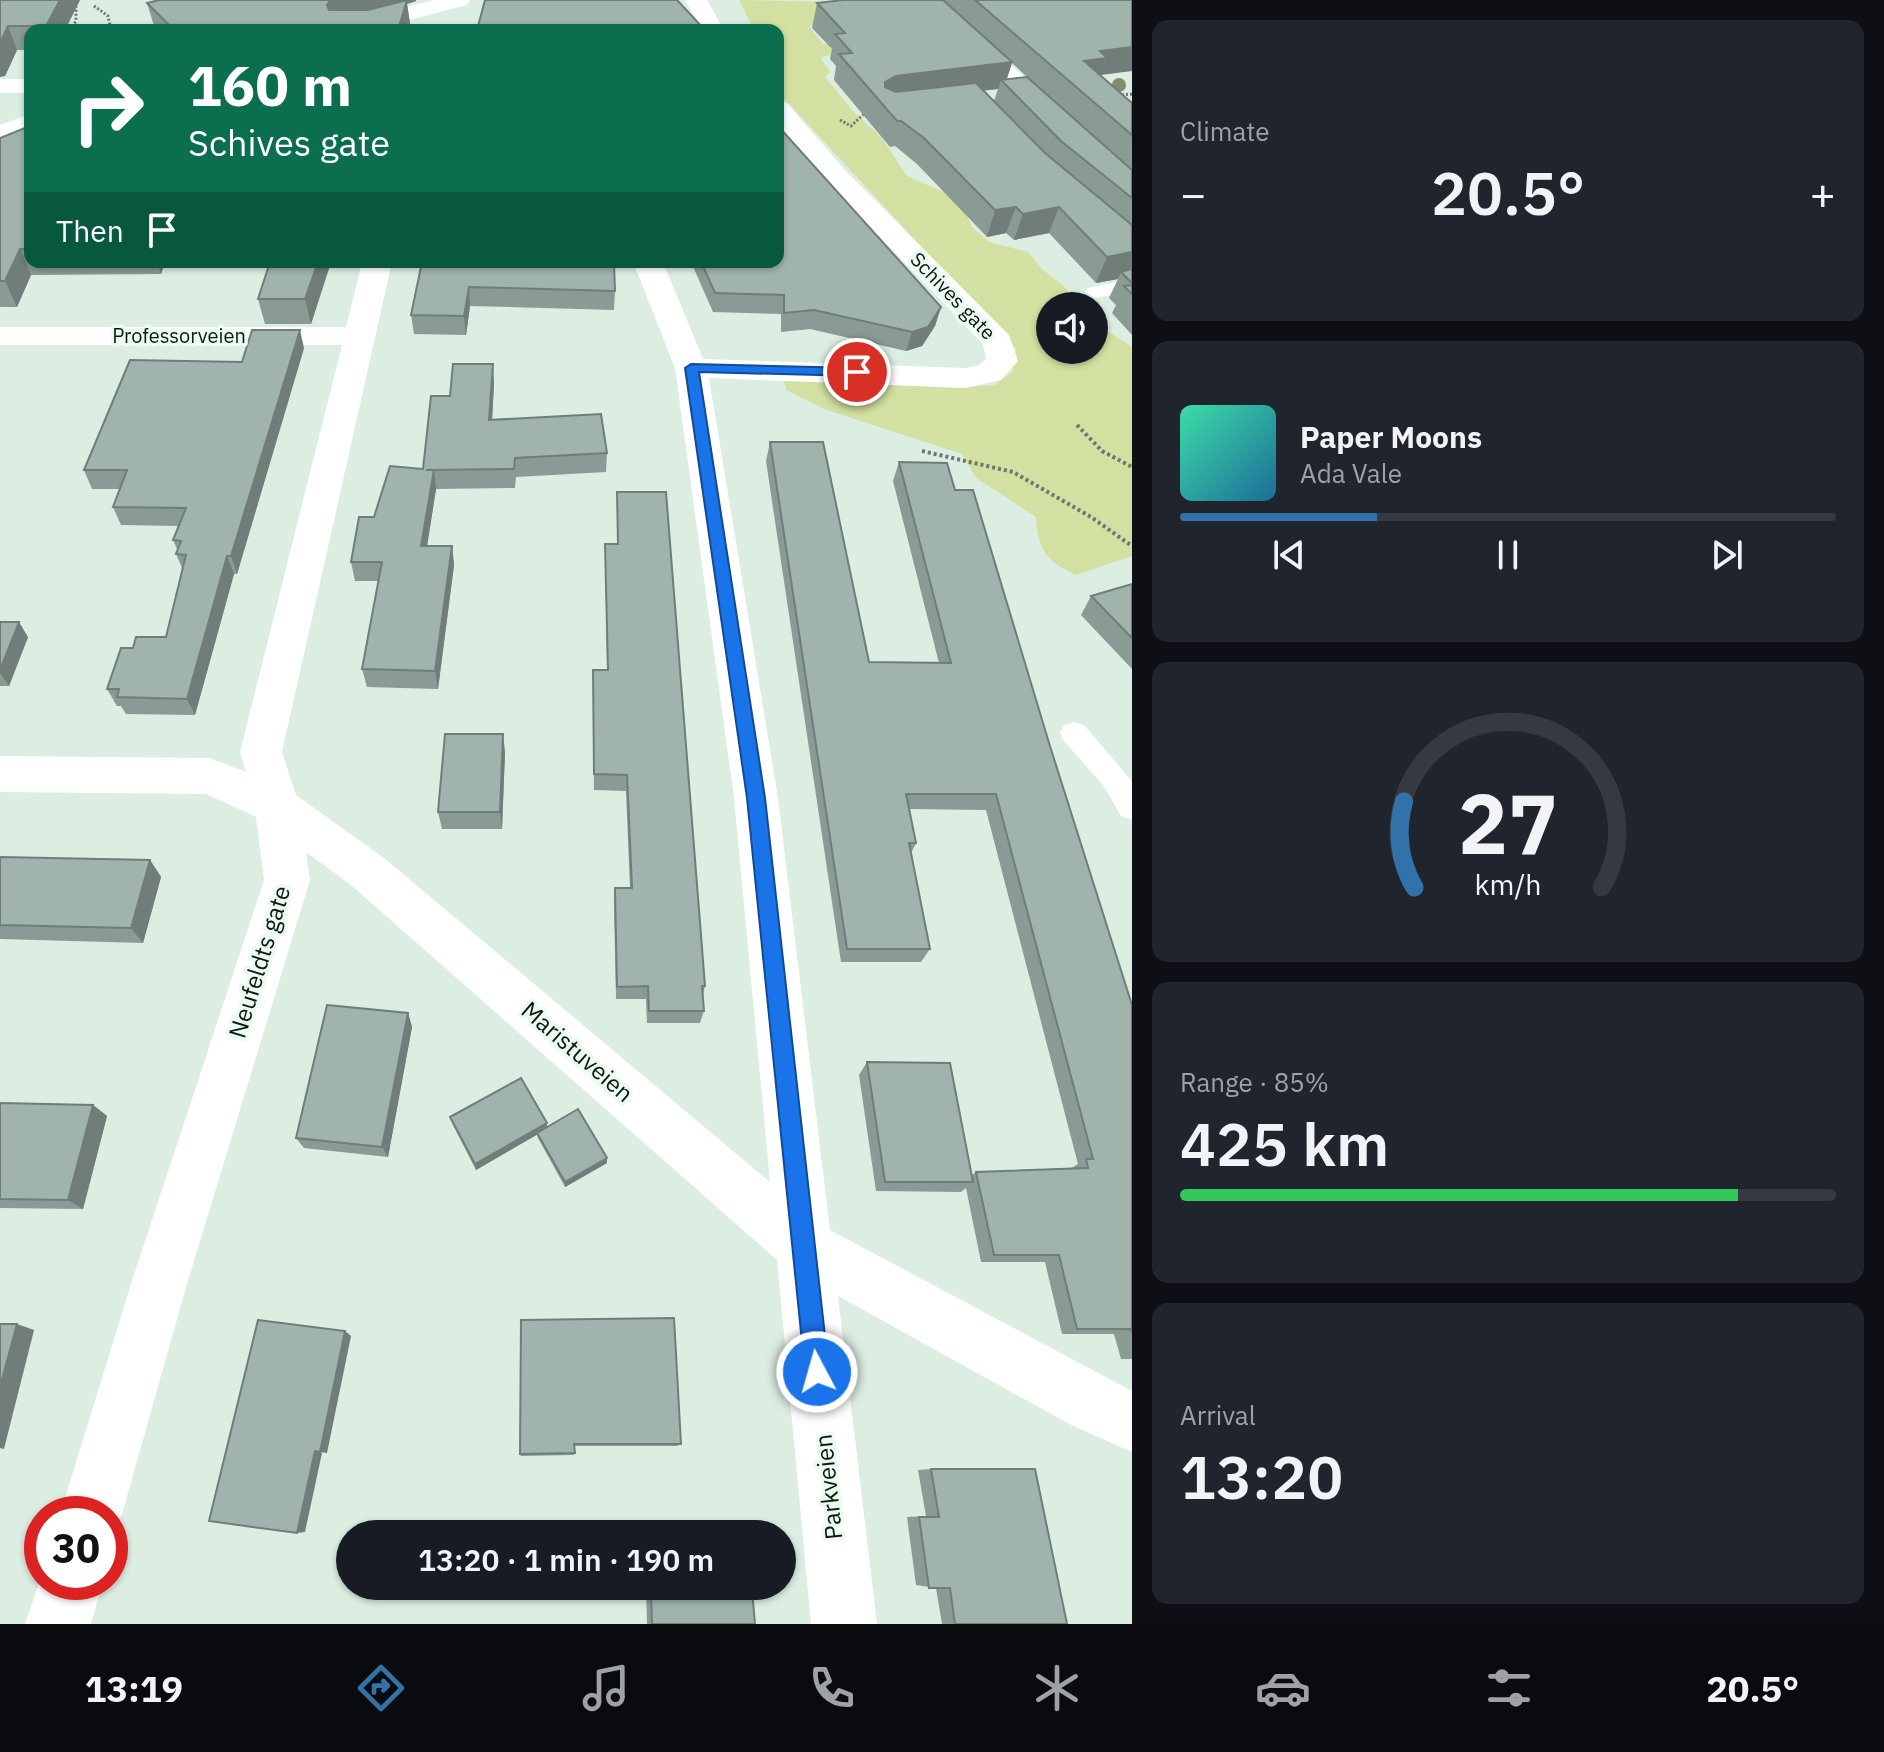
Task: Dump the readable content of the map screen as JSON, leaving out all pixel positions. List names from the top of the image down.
{
  "streets": {
    "street": [
      "Schives gate",
      "Professorveien",
      "Neufeldts gate",
      "Maristuveien",
      "Parkveien"
    ]
  },
  "crossings": [
    ["Schives gate", "Parkveien"],
    ["Professorveien", "Neufeldts gate"],
    ["Neufeldts gate", "Maristuveien"],
    ["Maristuveien", "Parkveien"]
  ],
  "page": {
    "tile": [
      "Climate",
      ["Range · 85%", "425 km"],
      ["Arrival", "13:20"]
    ],
    "turn": ["160 m", "Schives gate"],
    "heat": ["−", "20.5°", "+"],
    "then": "Then",
    "song": ["Paper Moons", "Ada Vale"],
    "limit": "30",
    "trip": "13:20 · 1 min · 190 m",
    "tabs": ["13:19", "20.5°"],
    "gauge": ["27", "km/h"]
  }
}
